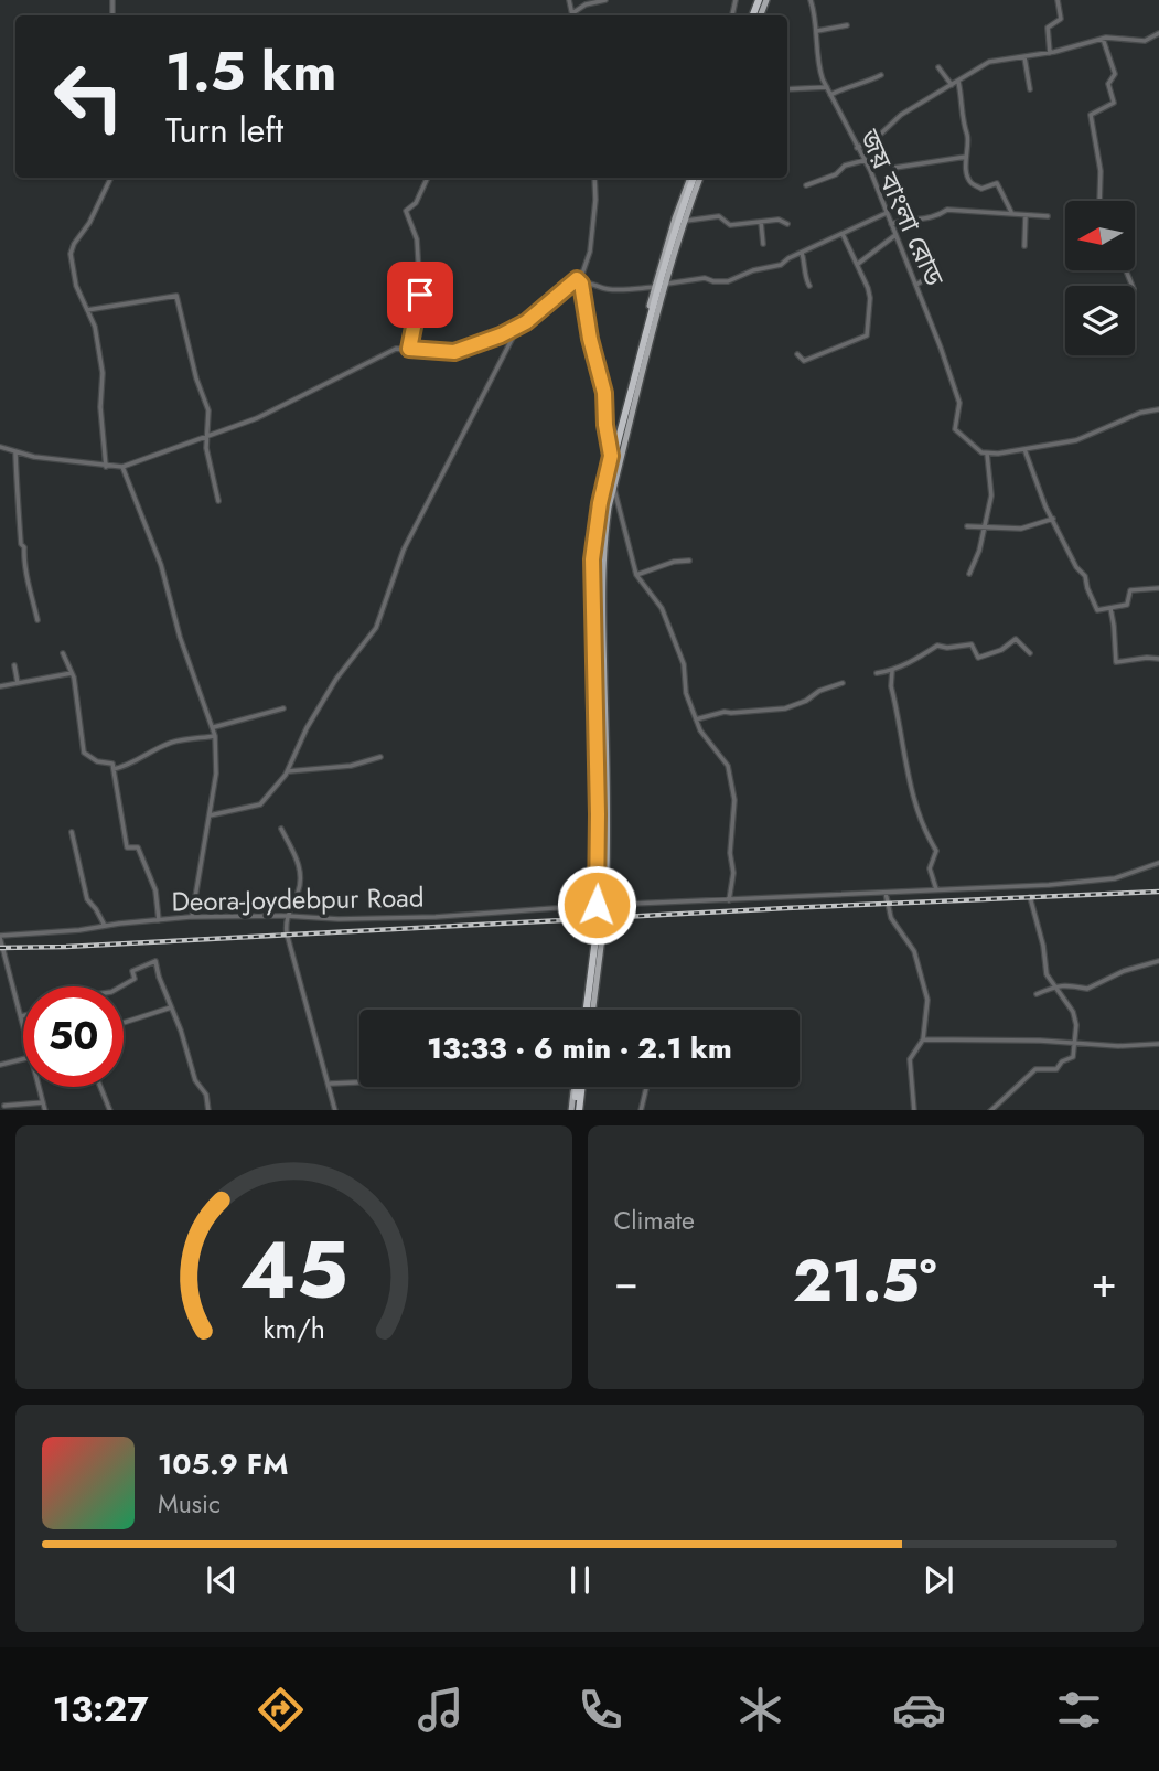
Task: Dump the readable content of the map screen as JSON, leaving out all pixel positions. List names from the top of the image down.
{
  "streets": {
    "street": ["জয় বাংলা রোড", "Deora-Joydebpur Road"]
  },
  "north": "left",
  "page": {
    "turn": ["1.5 km", "Turn left"],
    "limit": "50",
    "trip": "13:33 · 6 min · 2.1 km",
    "tile": "Climate",
    "heat": ["−", "21.5°", "+"],
    "song": ["105.9 FM", "Music"],
    "tabs": "13:27",
    "gauge": ["45", "km/h"]
  }
}
